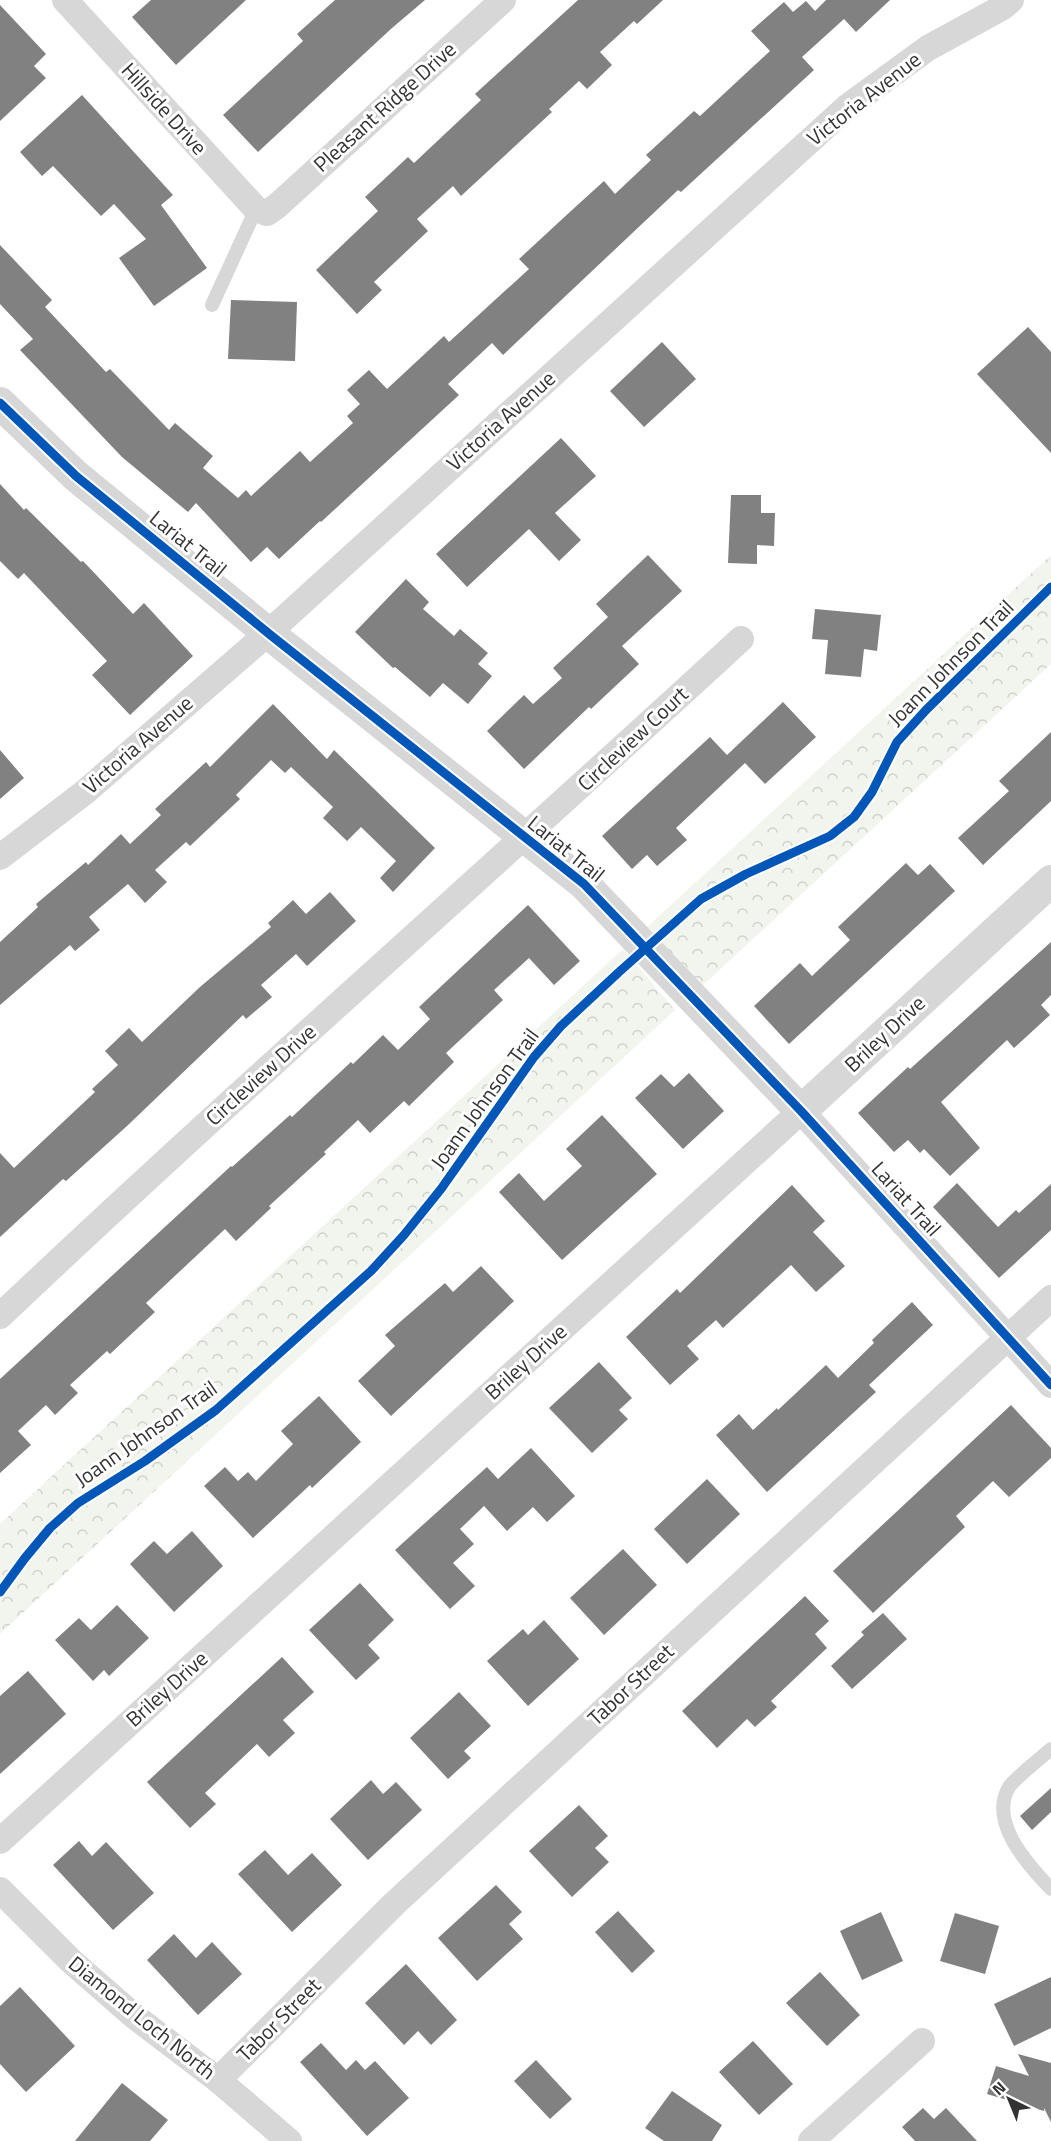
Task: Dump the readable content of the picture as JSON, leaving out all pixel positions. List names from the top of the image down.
{
  "streets": {
    "street": [
      "Victoria Avenue",
      "Pleasant Ridge Drive",
      "Hillside Drive",
      "Lariat Trail",
      "Circleview Court",
      "Briley Drive",
      "Circleview Drive",
      "Tabor Street",
      "Diamond Loch North"
    ],
    "cycle path": ["Joann Johnson Trail"]
  },
  "crossings": [
    ["Victoria Avenue", "Lariat Trail"],
    ["Pleasant Ridge Drive", "Hillside Drive"],
    ["Lariat Trail", "Circleview Court"],
    ["Lariat Trail", "Briley Drive"],
    ["Lariat Trail", "Circleview Drive"],
    ["Lariat Trail", "Tabor Street"],
    ["Circleview Court", "Circleview Drive"],
    ["Tabor Street", "Diamond Loch North"]
  ],
  "north": "top left"
}
